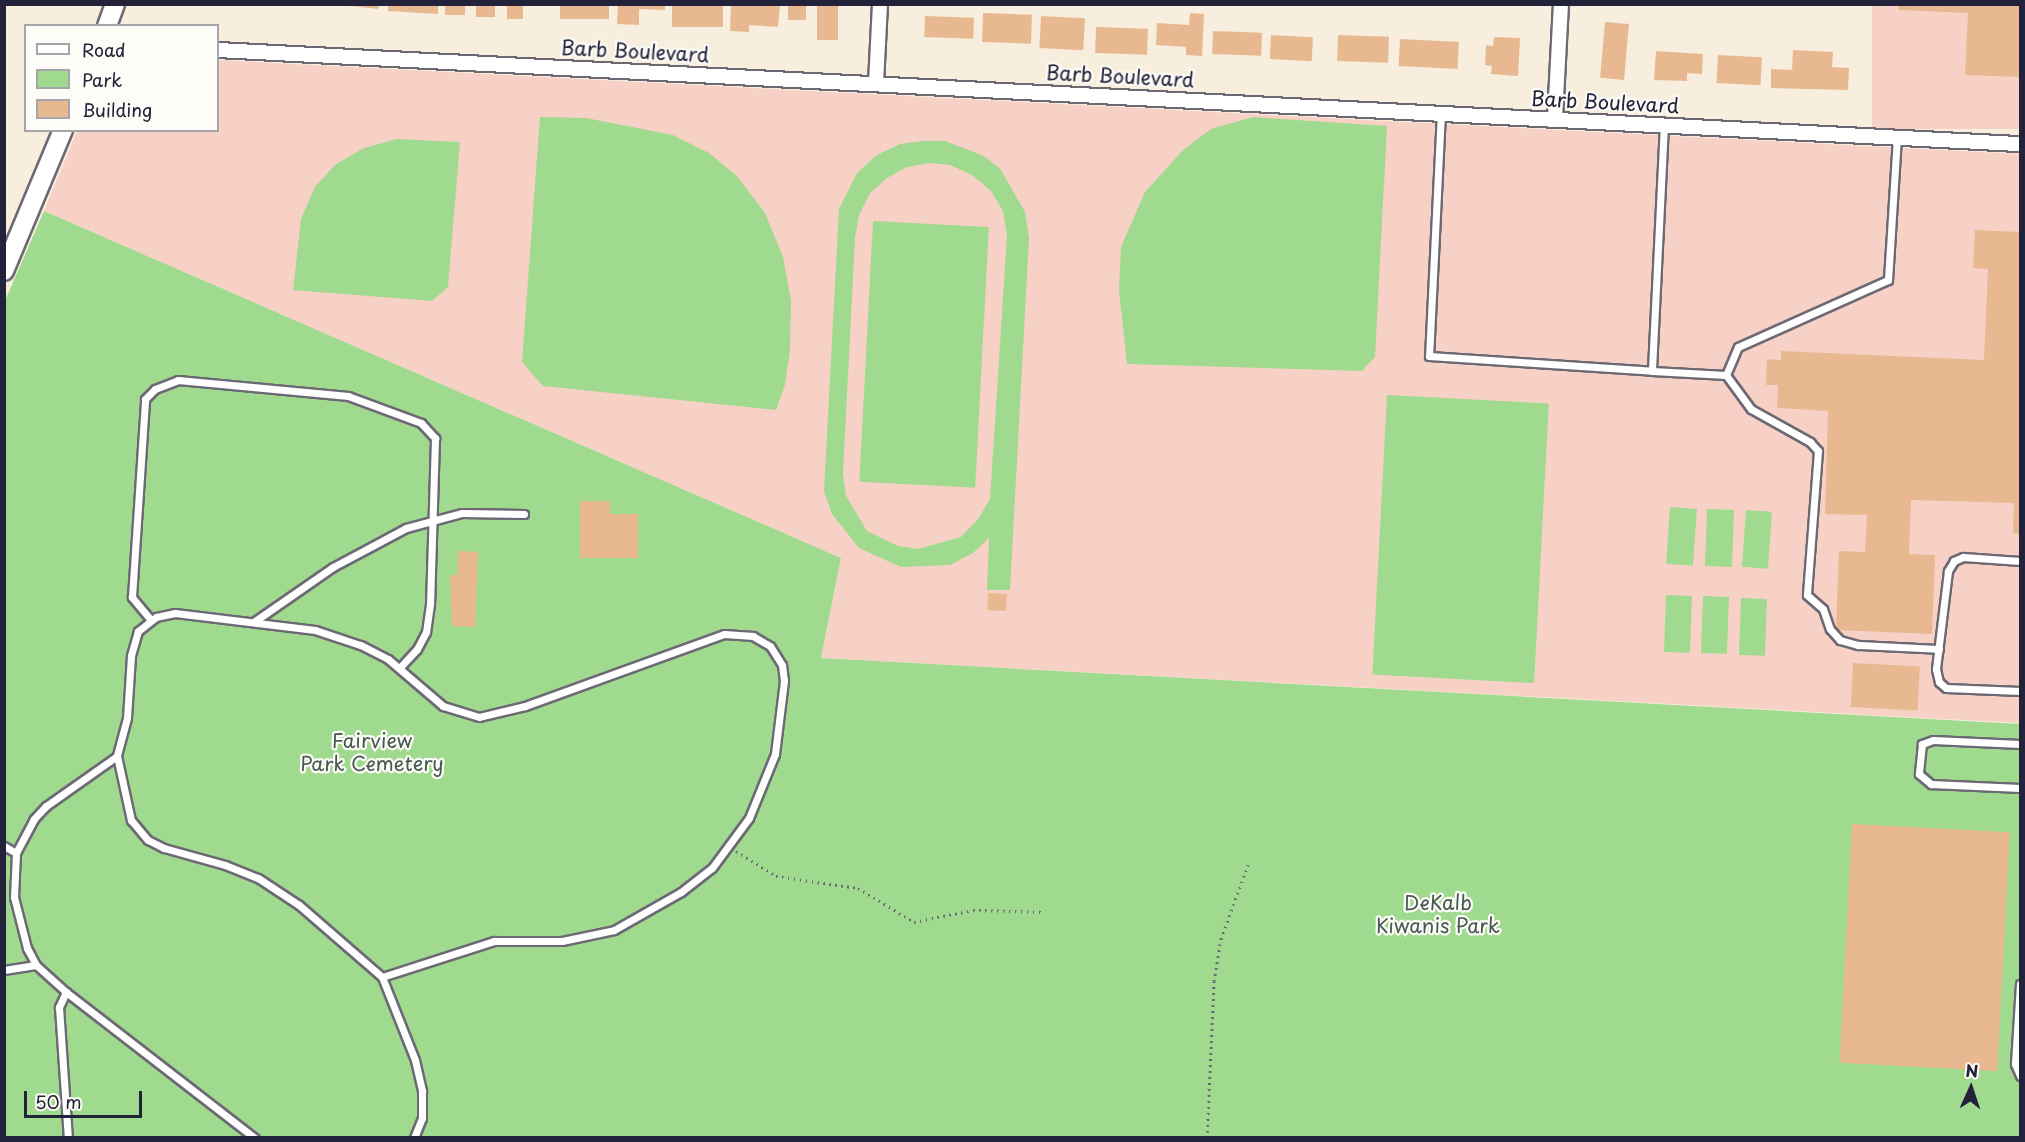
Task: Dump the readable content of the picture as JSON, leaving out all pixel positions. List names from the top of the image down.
{
  "streets": {
    "street": ["Barb Boulevard"]
  },
  "parks": ["Fairview Park Cemetery", "DeKalb Kiwanis Park"],
  "legend": ["Road", "Park", "Building"],
  "scale_bar": "50 m",
  "north": "top"
}
